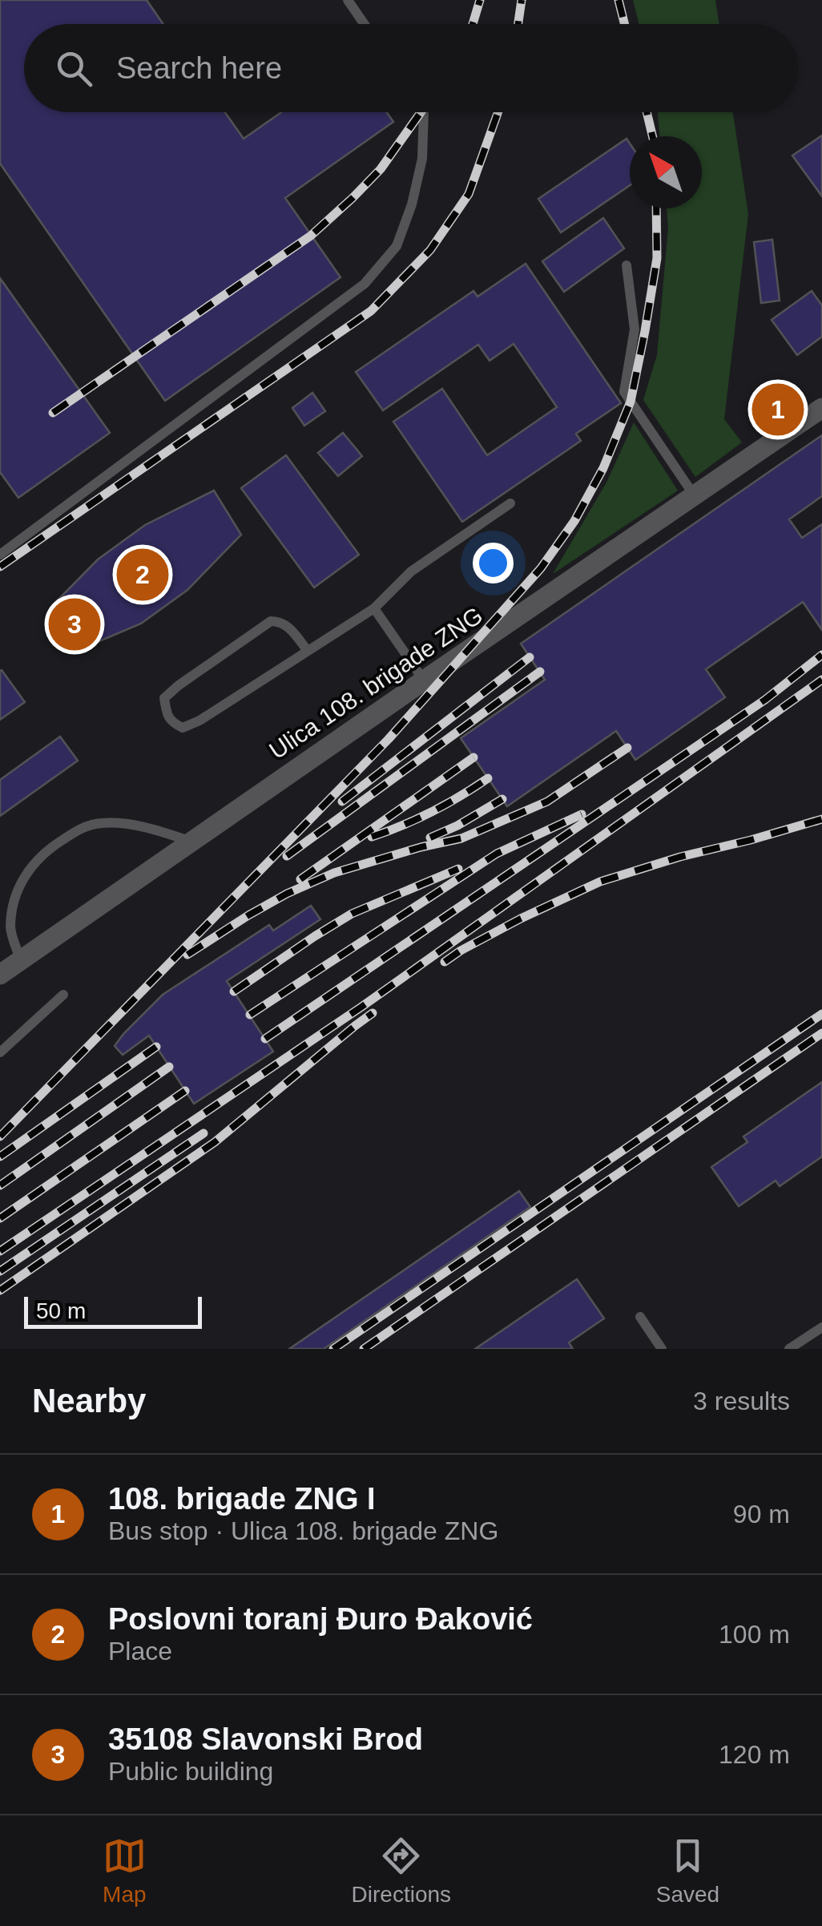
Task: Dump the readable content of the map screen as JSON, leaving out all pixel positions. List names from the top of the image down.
{
  "streets": {
    "street": ["Ulica 108. brigade ZNG"]
  },
  "scale_bar": "50 m",
  "north": "top left",
  "page": {
    "search": "Search here",
    "pins": ["1", "2", "3"],
    "scale": "50 m",
    "heading": ["Nearby", "3 results"],
    "list": [
      {
        "mark": "1",
        "name": "108. brigade ZNG I",
        "note": "Bus stop · Ulica 108. brigade ZNG",
        "value": "90 m"
      },
      {
        "mark": "2",
        "name": "Poslovni toranj Đuro Đaković",
        "note": "Place",
        "value": "100 m"
      },
      {
        "mark": "3",
        "name": "35108 Slavonski Brod",
        "note": "Public building",
        "value": "120 m"
      }
    ],
    "nav": ["Map", "Directions", "Saved"]
  }
}
